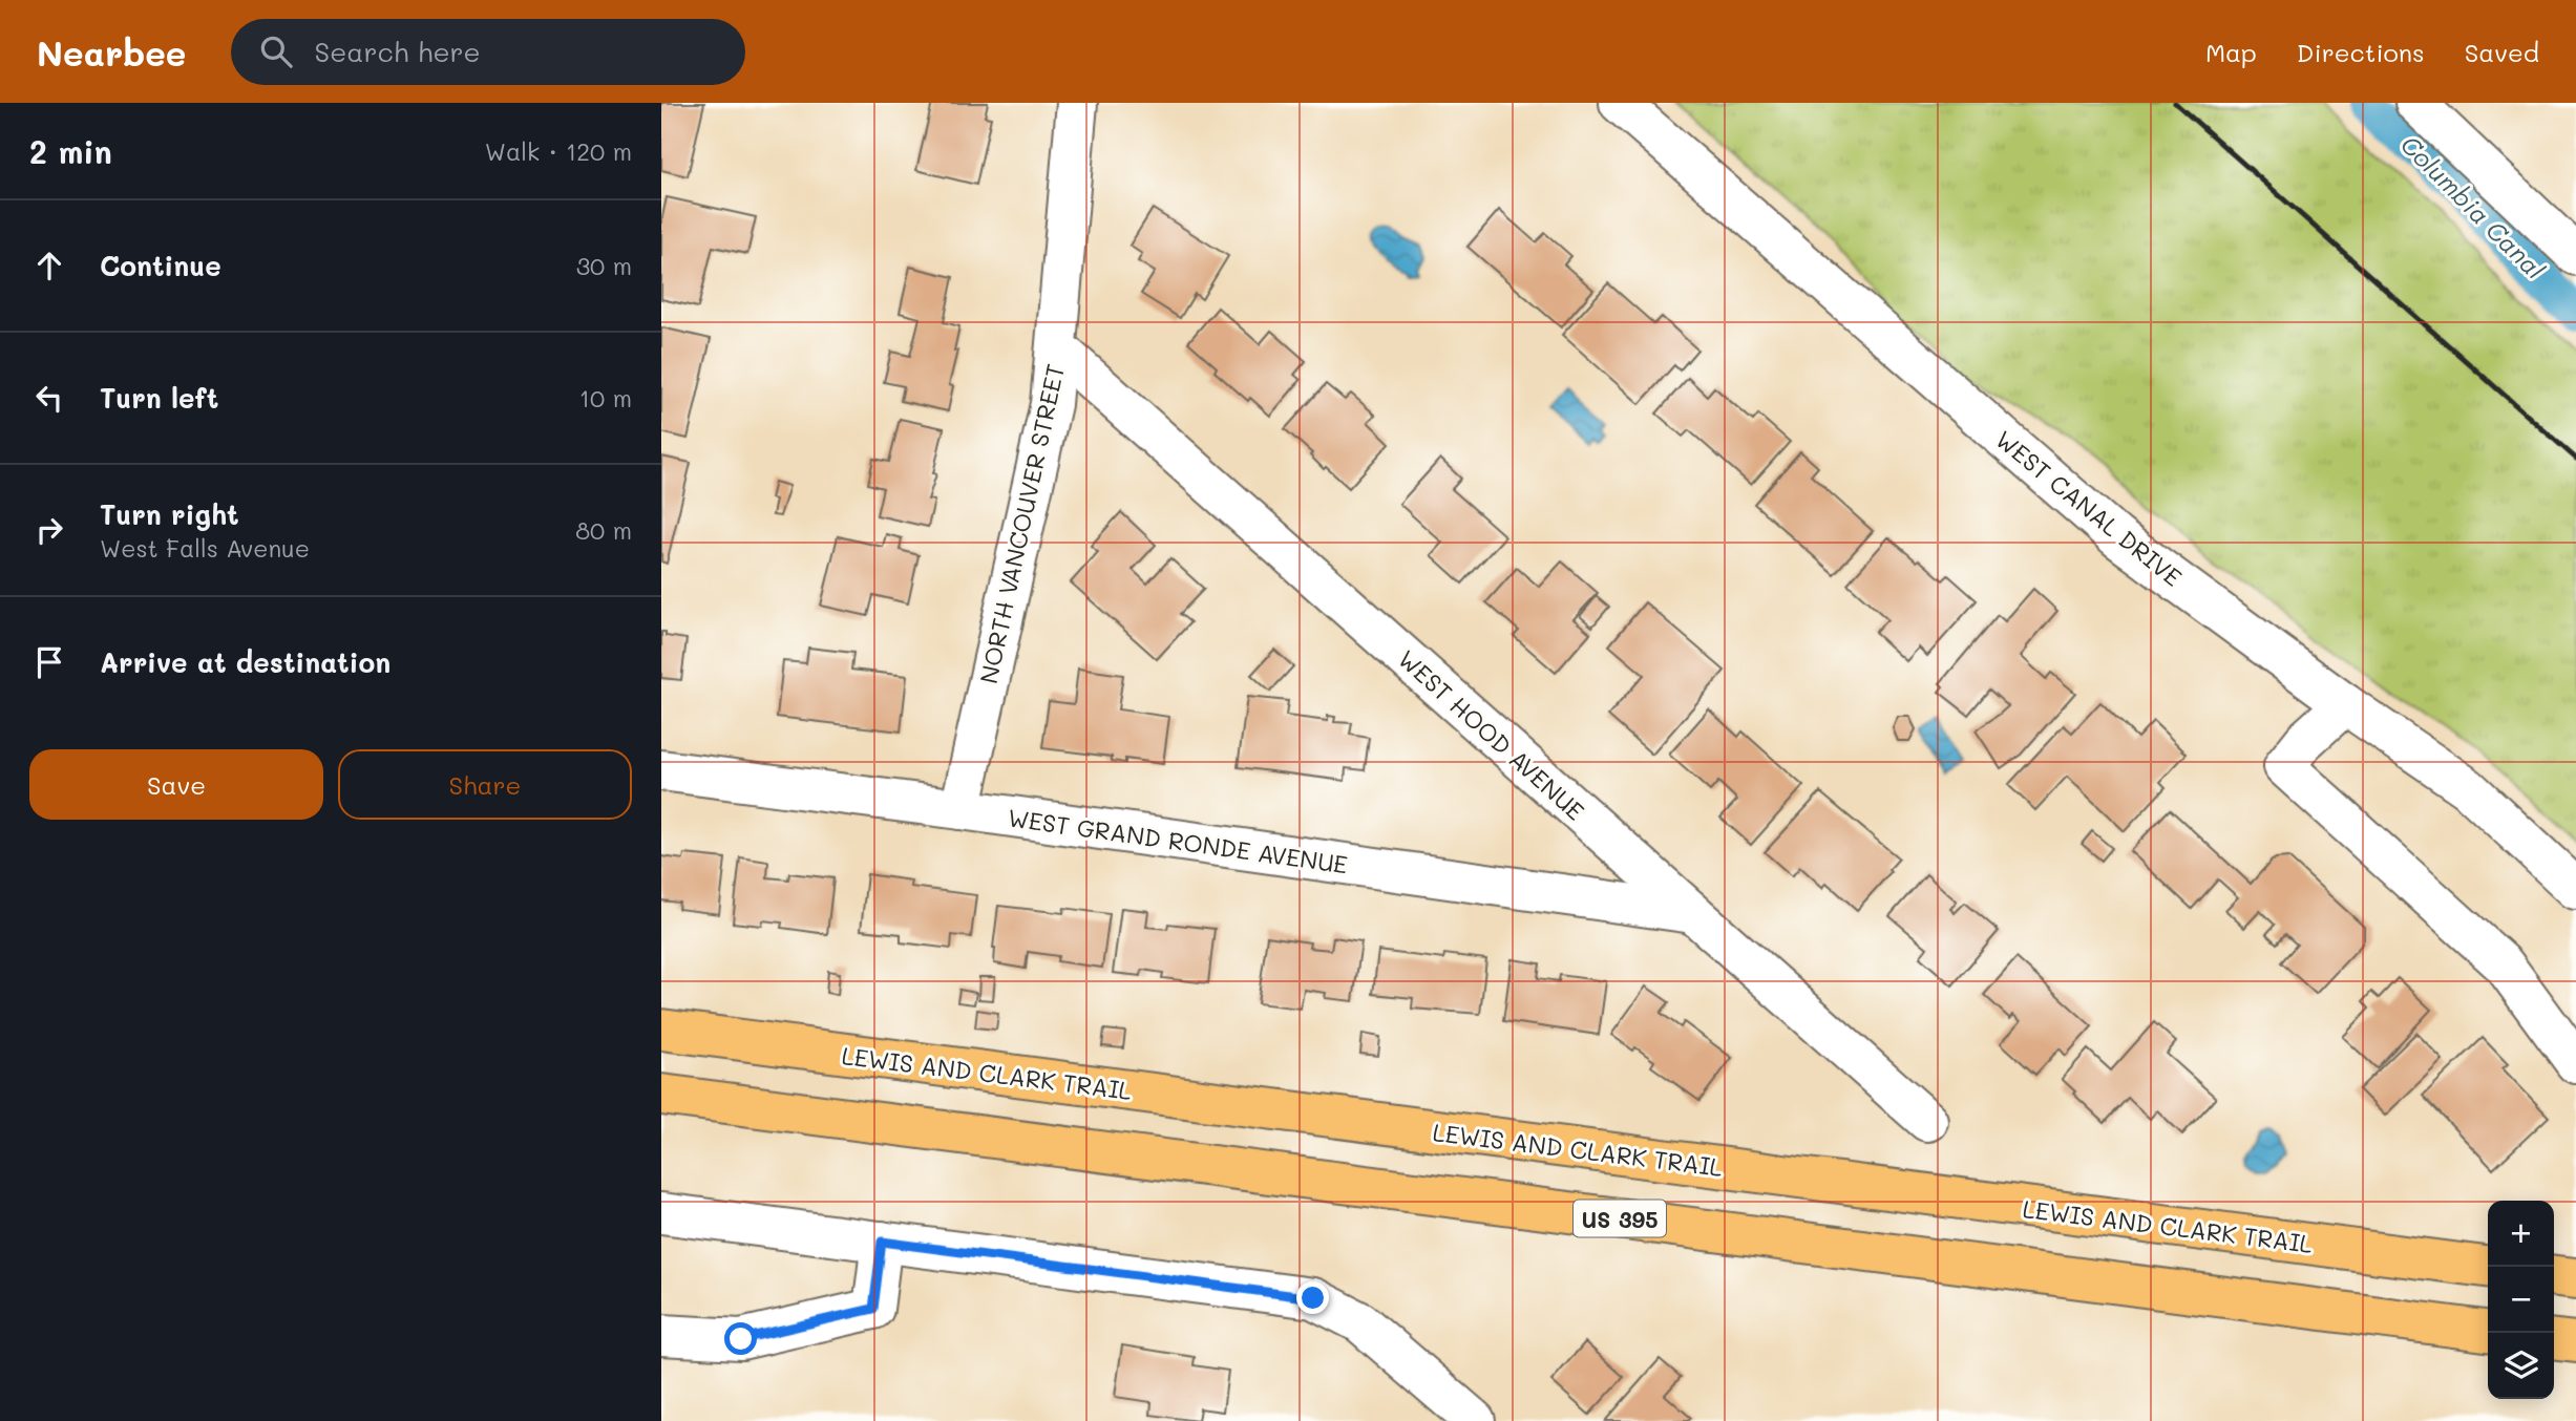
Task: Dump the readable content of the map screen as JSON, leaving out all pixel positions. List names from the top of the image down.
{
  "streets": {
    "highway": ["LEWIS AND CLARK TRAIL", "US 395"],
    "street": [
      "WEST CANAL DRIVE",
      "NORTH VANCOUVER STREET",
      "WEST HOOD AVENUE",
      "WEST GRAND RONDE AVENUE"
    ]
  },
  "crossings": [
    ["NORTH VANCOUVER STREET", "WEST HOOD AVENUE"],
    ["NORTH VANCOUVER STREET", "WEST GRAND RONDE AVENUE"],
    ["WEST HOOD AVENUE", "WEST GRAND RONDE AVENUE"]
  ],
  "water": ["Columbia Canal"],
  "page": {
    "header": "Nearbee",
    "search": "Search here",
    "nav": ["Map", "Directions", "Saved"],
    "heading": ["2 min", "Walk · 120 m"],
    "list": [
      ["Continue", "30 m"],
      ["Turn left", "10 m"],
      ["Turn right", "West Falls Avenue", "80 m"],
      "Arrive at destination"
    ],
    "buttons": ["Save", "Share"],
    "map_buttons": ["+", "−"]
  }
}
